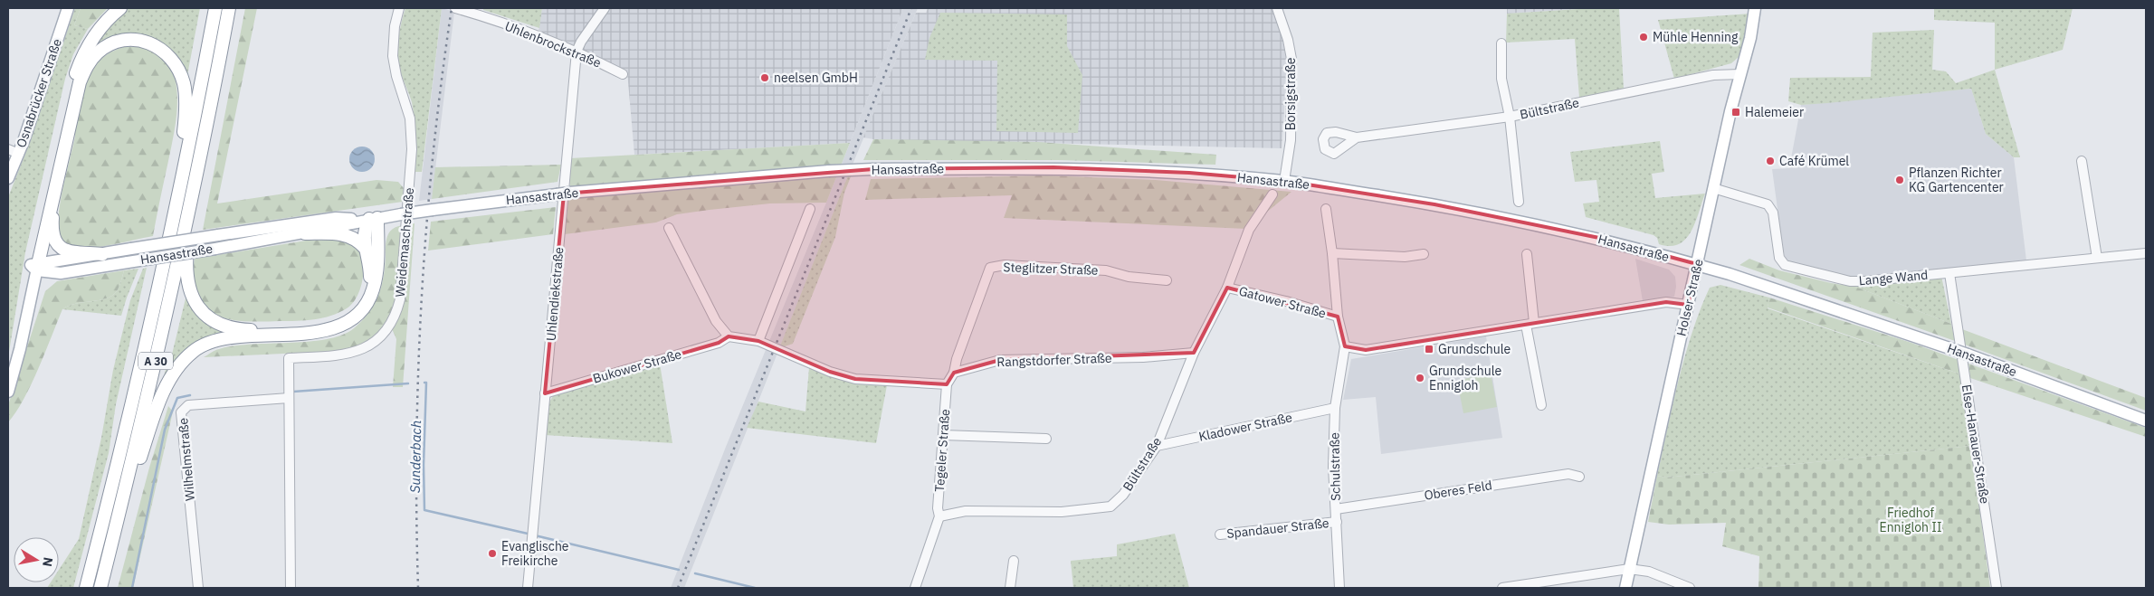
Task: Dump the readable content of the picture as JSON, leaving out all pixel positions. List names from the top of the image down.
{
  "streets": {
    "highway": ["A 30"],
    "main road": ["Osnabrücker Straße", "Hansastraße", "Holser Straße"],
    "street": [
      "Uhlenbrockstraße",
      "Borsigstraße",
      "Bültstraße",
      "Weidemaschstraße",
      "Steglitzer Straße",
      "Lange Wand",
      "Uhlendiekstraße",
      "Gatower Straße",
      "Rangstdorfer Straße",
      "Bukower Straße",
      "Kladower Straße",
      "Else-Hanauer-Straße",
      "Tegeler Straße",
      "Wilhelmstraße",
      "Schulstraße",
      "Oberes Feld",
      "Spandauer Straße"
    ]
  },
  "crossings": [
    ["Uhlenbrockstraße", "Uhlendiekstraße"],
    ["Borsigstraße", "Hansastraße"],
    ["Bültstraße", "Holser Straße"],
    ["Bültstraße", "Gatower Straße"],
    ["Bültstraße", "Rangstdorfer Straße"],
    ["Bültstraße", "Kladower Straße"],
    ["Bültstraße", "Tegeler Straße"],
    ["Hansastraße", "Holser Straße"],
    ["Weidemaschstraße", "Wilhelmstraße"],
    ["Steglitzer Straße", "Rangstdorfer Straße"],
    ["Lange Wand", "Holser Straße"],
    ["Lange Wand", "Else-Hanauer-Straße"],
    ["Uhlendiekstraße", "Bukower Straße"],
    ["Gatower Straße", "Schulstraße"],
    ["Kladower Straße", "Schulstraße"],
    ["Schulstraße", "Oberes Feld"],
    ["Schulstraße", "Spandauer Straße"]
  ],
  "water": ["Sunderbach"],
  "parks": ["Friedhof Ennigloh II"],
  "places": {
    "other": [
      "Mühle Henning",
      "neelsen GmbH",
      "Café Krümel",
      "Pflanzen Richter KG Gartencenter",
      "Grundschule Ennigloh",
      "Evanglische Freikirche"
    ],
    "transit": ["Halemeier", "Grundschule"]
  },
  "north": "right"
}
